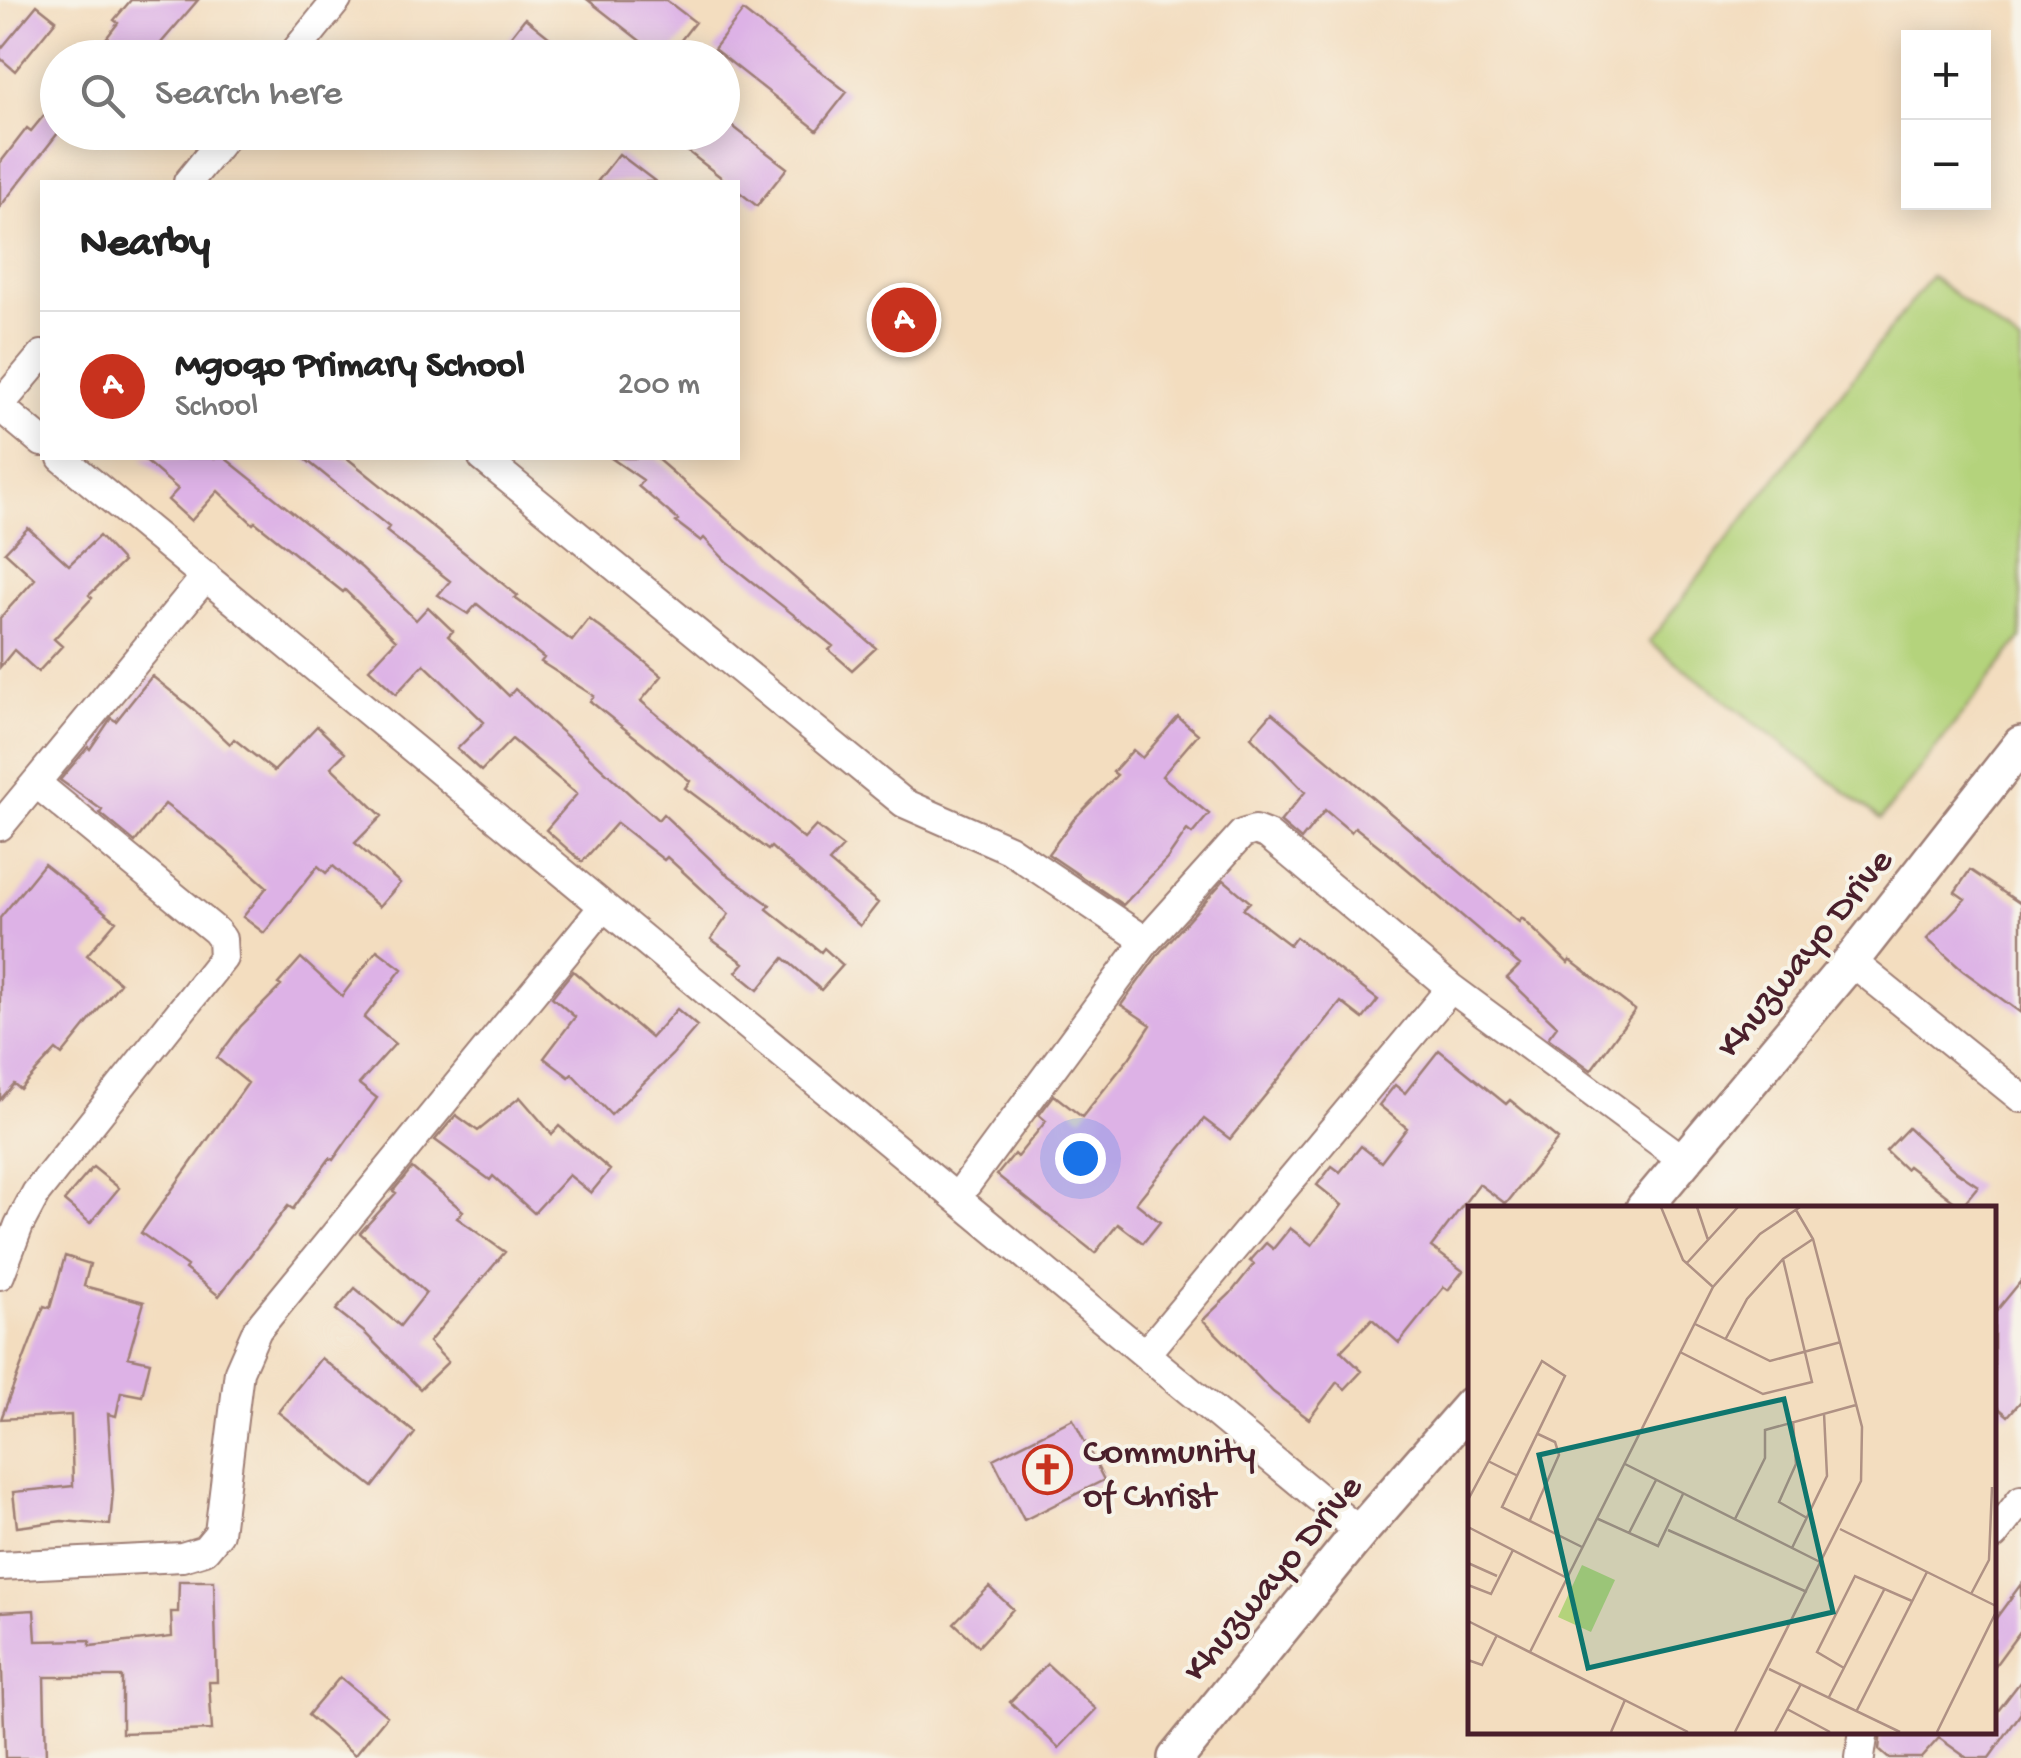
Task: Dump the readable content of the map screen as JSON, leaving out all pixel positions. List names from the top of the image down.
{
  "streets": {
    "street": ["Khuzwayo Drive"]
  },
  "places": {
    "church": ["Community of Christ"]
  },
  "page": {
    "map_buttons": ["+", "−"],
    "search": "Search here",
    "heading": "Nearby",
    "pins": "A",
    "list": [
      {
        "mark": "A",
        "name": "Mgoqo Primary School",
        "note": "School",
        "value": "200 m"
      }
    ]
  }
}
